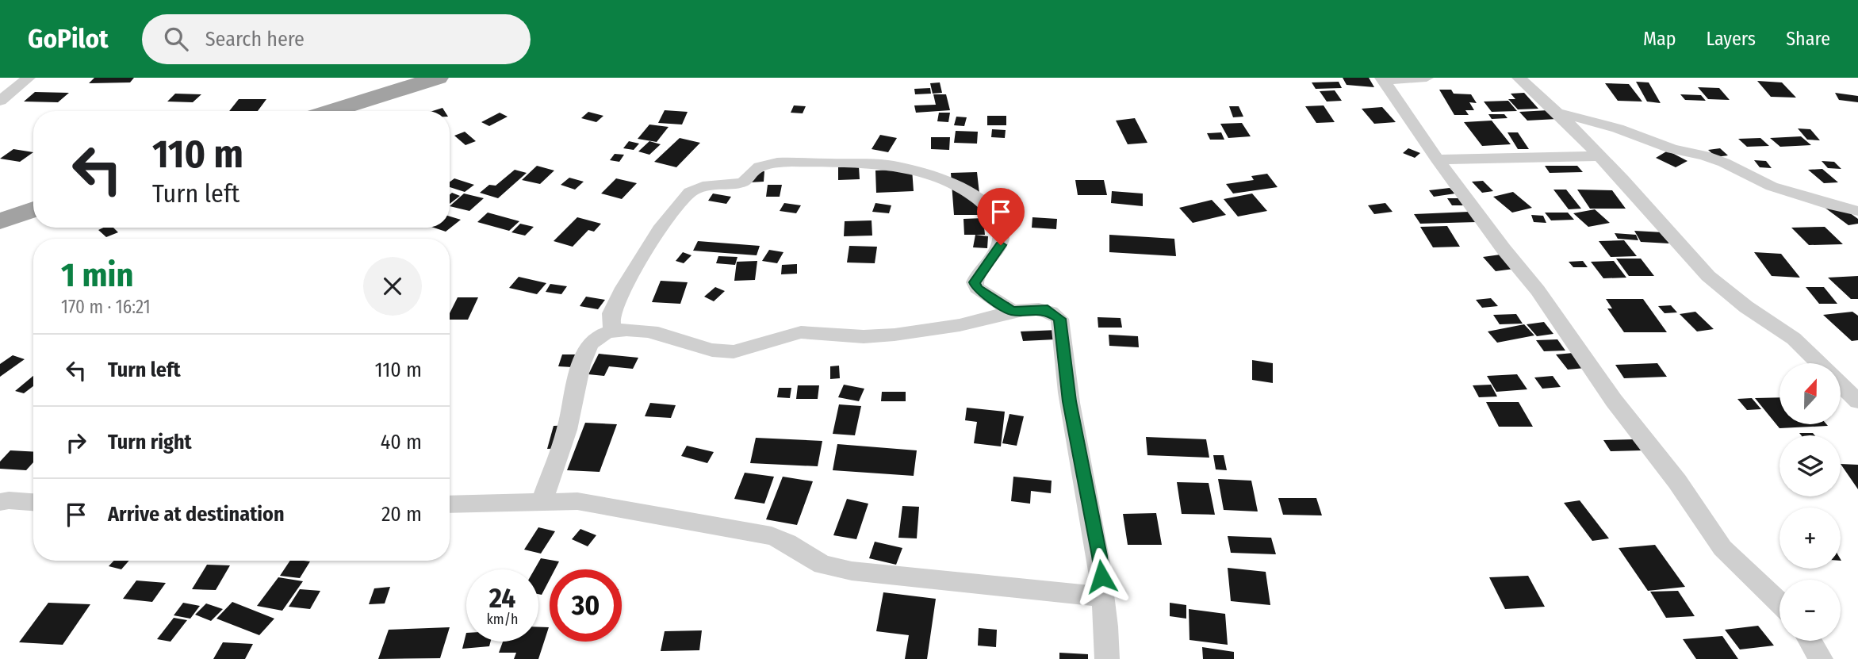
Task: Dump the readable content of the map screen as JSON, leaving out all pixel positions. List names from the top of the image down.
{
  "north": "top",
  "page": {
    "header": "GoPilot",
    "search": "Search here",
    "nav": ["Map", "Layers", "Share"],
    "turn": ["110 m", "Turn left"],
    "heading": ["1 min", "170 m · 16:21"],
    "list": [
      {
        "name": "Turn left",
        "value": "110 m"
      },
      {
        "name": "Turn right",
        "value": "40 m"
      },
      {
        "name": "Arrive at destination",
        "value": "20 m"
      }
    ],
    "map_buttons": ["+", "−"],
    "speed": "24 km/h",
    "limit": "30"
  }
}
